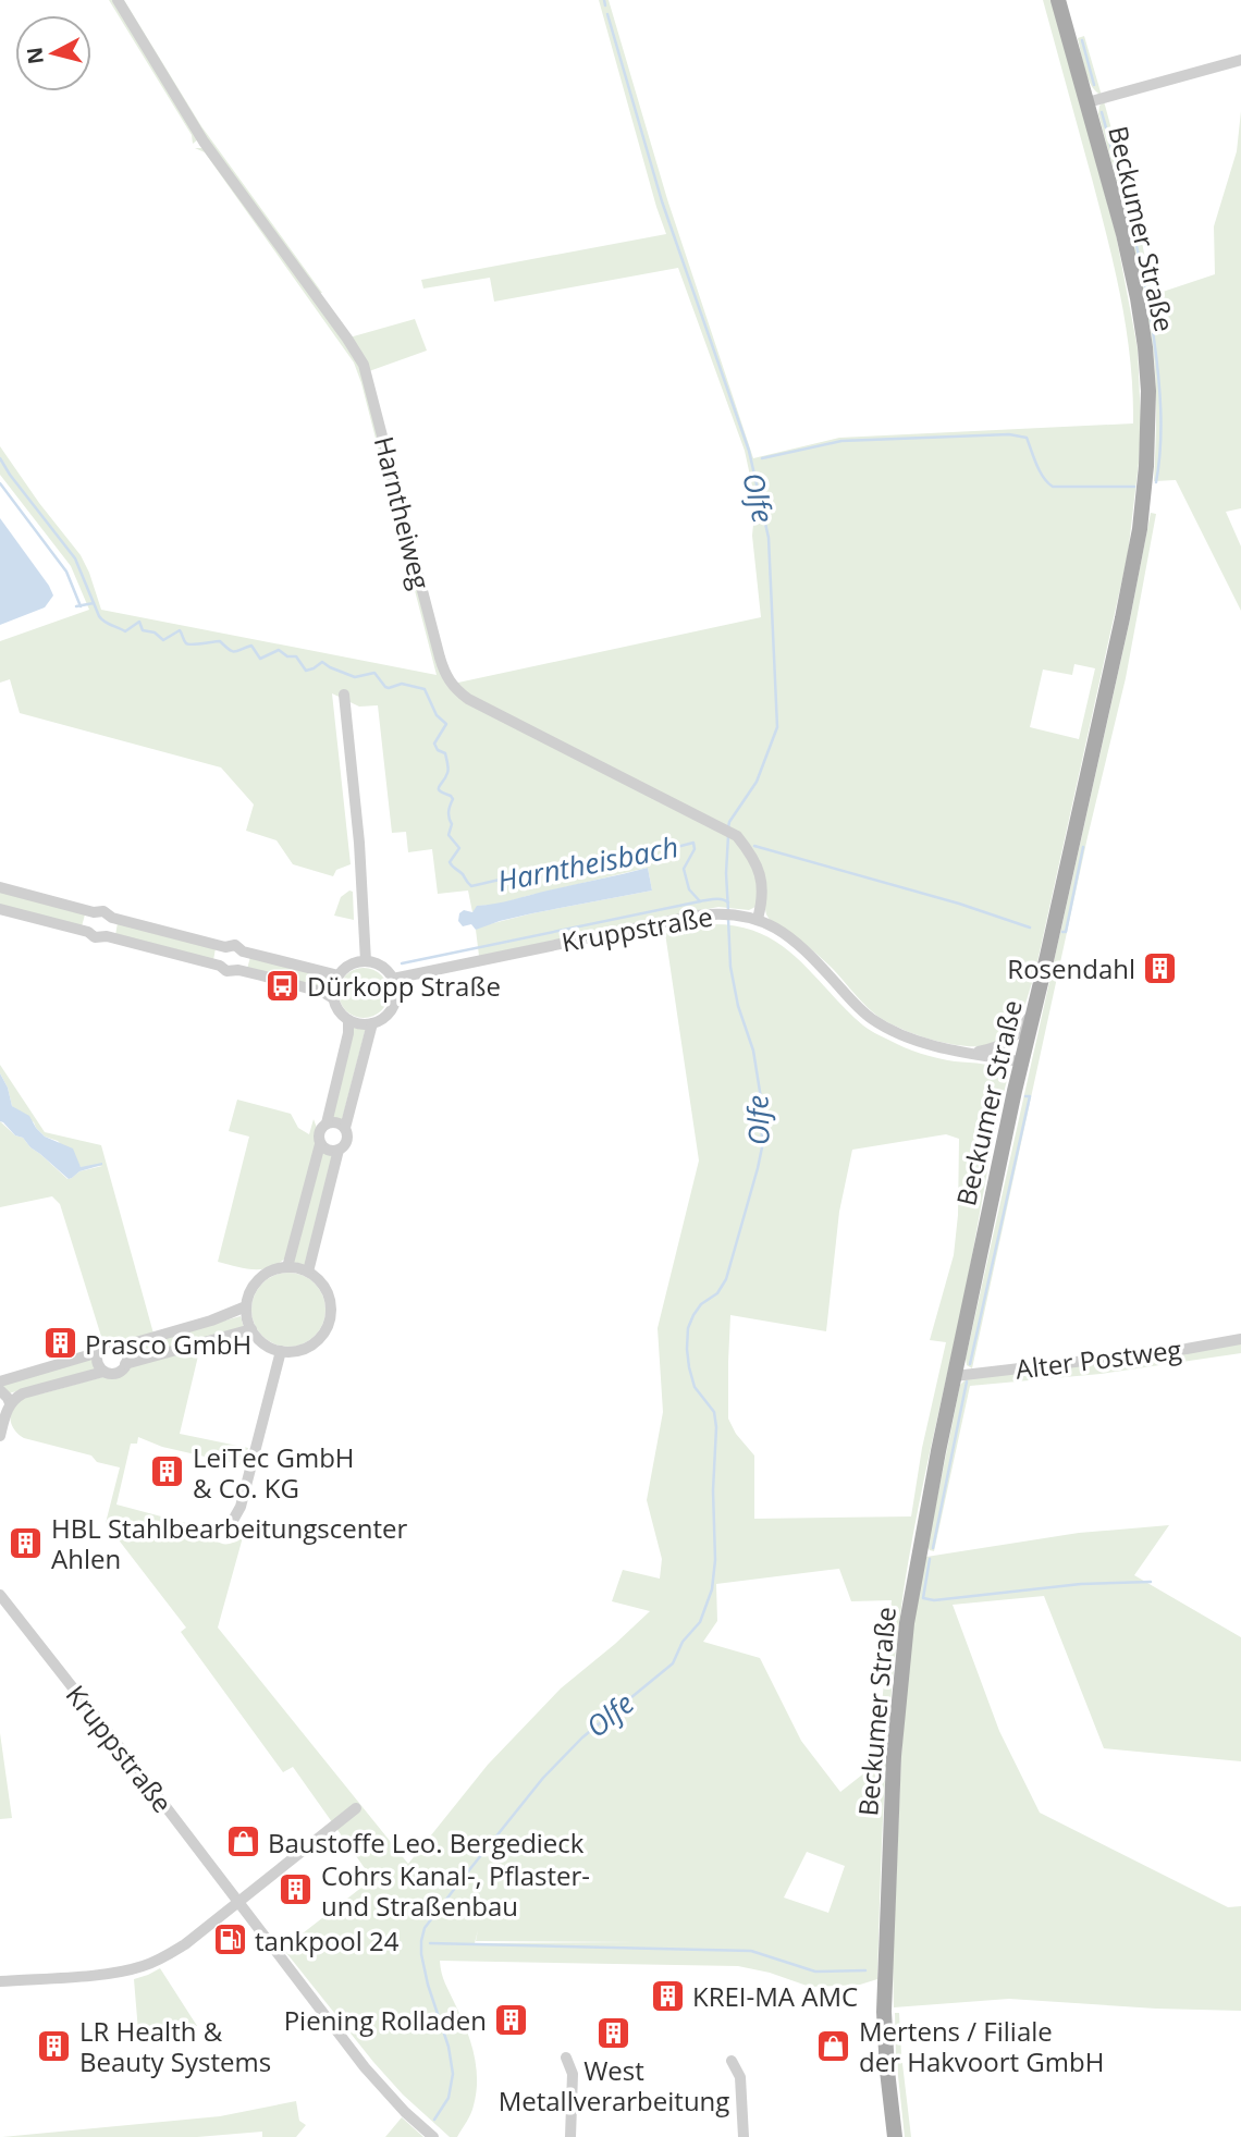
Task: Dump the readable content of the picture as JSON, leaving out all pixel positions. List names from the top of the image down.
{
  "streets": {
    "main road": ["Beckumer Straße"],
    "street": ["Harntheiweg", "Kruppstraße", "Alter Postweg"]
  },
  "crossings": [
    ["Beckumer Straße", "Kruppstraße"],
    ["Beckumer Straße", "Alter Postweg"],
    ["Harntheiweg", "Kruppstraße"]
  ],
  "water": ["Olfe", "Harntheisbach"],
  "places": {
    "building": [
      "Rosendahl",
      "Prasco GmbH",
      "LeiTec GmbH & Co. KG",
      "HBL Stahlbearbeitungscenter Ahlen",
      "Cohrs Kanal-, Pflaster- und Straßenbau",
      "KREI-MA AMC",
      "Piening Rolladen",
      "West Metallverarbeitung",
      "LR Health & Beauty Systems"
    ],
    "bus stop": ["Dürkopp Straße"],
    "shop": ["Baustoffe Leo. Bergedieck", "Mertens / Filiale der Hakvoort GmbH"],
    "fuel station": ["tankpool 24"]
  },
  "north": "left"
}
